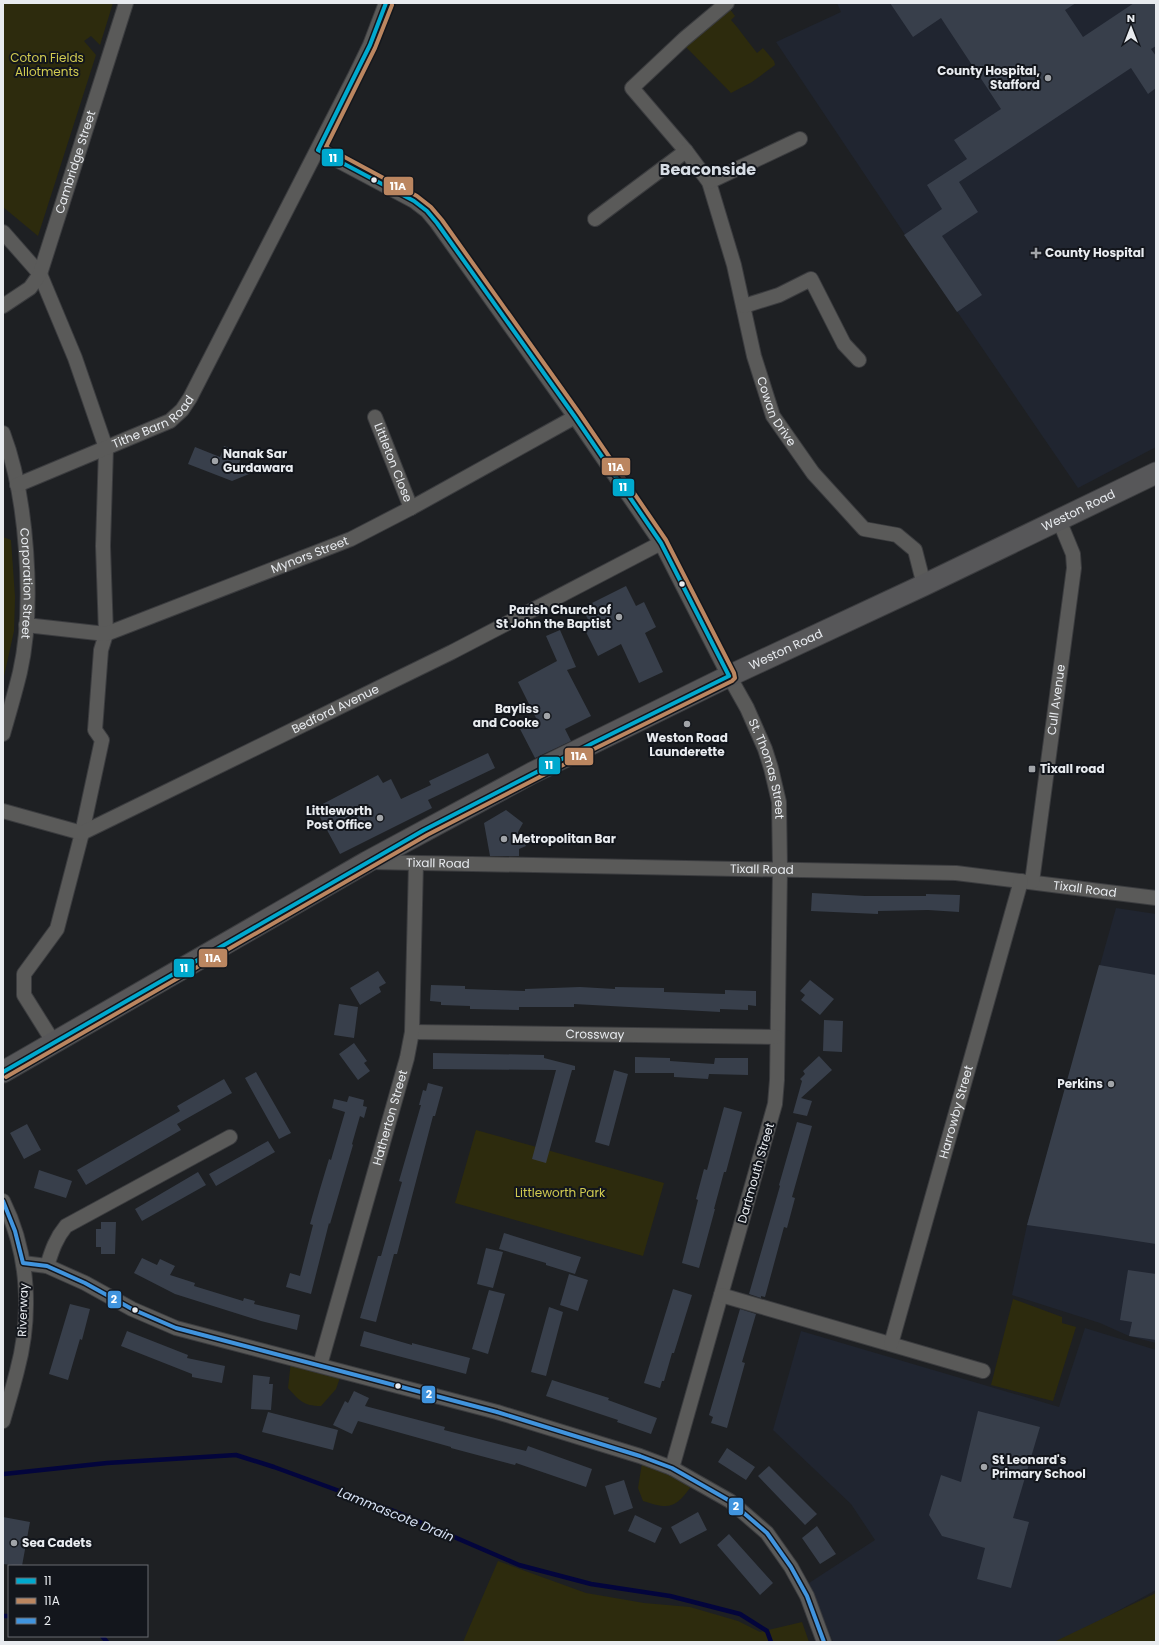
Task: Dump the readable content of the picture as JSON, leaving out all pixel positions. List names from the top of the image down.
{
  "streets": {
    "highway": ["Weston Road"],
    "street": [
      "Cambridge Street",
      "Cowan Drive",
      "Tithe Barn Road",
      "Littleton Close",
      "Mynors Street",
      "Corporation Street",
      "Cull Avenue",
      "Bedford Avenue",
      "St. Thomas Street",
      "Tixall Road",
      "Crossway",
      "Harrowby Street",
      "Hatherton Street",
      "Dartmouth Street",
      "Riverway"
    ]
  },
  "crossings": [
    ["Cowan Drive", "Weston Road"],
    ["Tithe Barn Road", "Corporation Street"],
    ["Tithe Barn Road", "St. Thomas Street"],
    ["Littleton Close", "Mynors Street"],
    ["Weston Road", "Cull Avenue"],
    ["Weston Road", "St. Thomas Street"],
    ["Weston Road", "Tixall Road"],
    ["Mynors Street", "Corporation Street"],
    ["Mynors Street", "St. Thomas Street"],
    ["Cull Avenue", "Tixall Road"],
    ["Cull Avenue", "Harrowby Street"],
    ["Bedford Avenue", "St. Thomas Street"],
    ["St. Thomas Street", "Tixall Road"],
    ["St. Thomas Street", "Dartmouth Street"],
    ["Tixall Road", "Harrowby Street"],
    ["Tixall Road", "Hatherton Street"],
    ["Tixall Road", "Dartmouth Street"],
    ["Crossway", "Hatherton Street"],
    ["Crossway", "Dartmouth Street"]
  ],
  "districts": ["Beaconside"],
  "water": ["Lammascote Drain"],
  "parks": ["Coton Fields Allotments", "Littleworth Park"],
  "places": {
    "other": [
      "County Hospital, Stafford",
      "Nanak Sar Gurdawara",
      "Parish Church of St John the Baptist",
      "Bayliss and Cooke",
      "Weston Road Launderette",
      "Littleworth Post Office",
      "Metropolitan Bar",
      "Perkins",
      "St Leonard's Primary School",
      "Sea Cadets"
    ],
    "health": ["County Hospital"],
    "transit": ["Tixall road"]
  },
  "lines": ["transit line 11", "transit line 11A", "transit line 2"],
  "legend": ["11", "11A", "2"],
  "north": "top"
}
